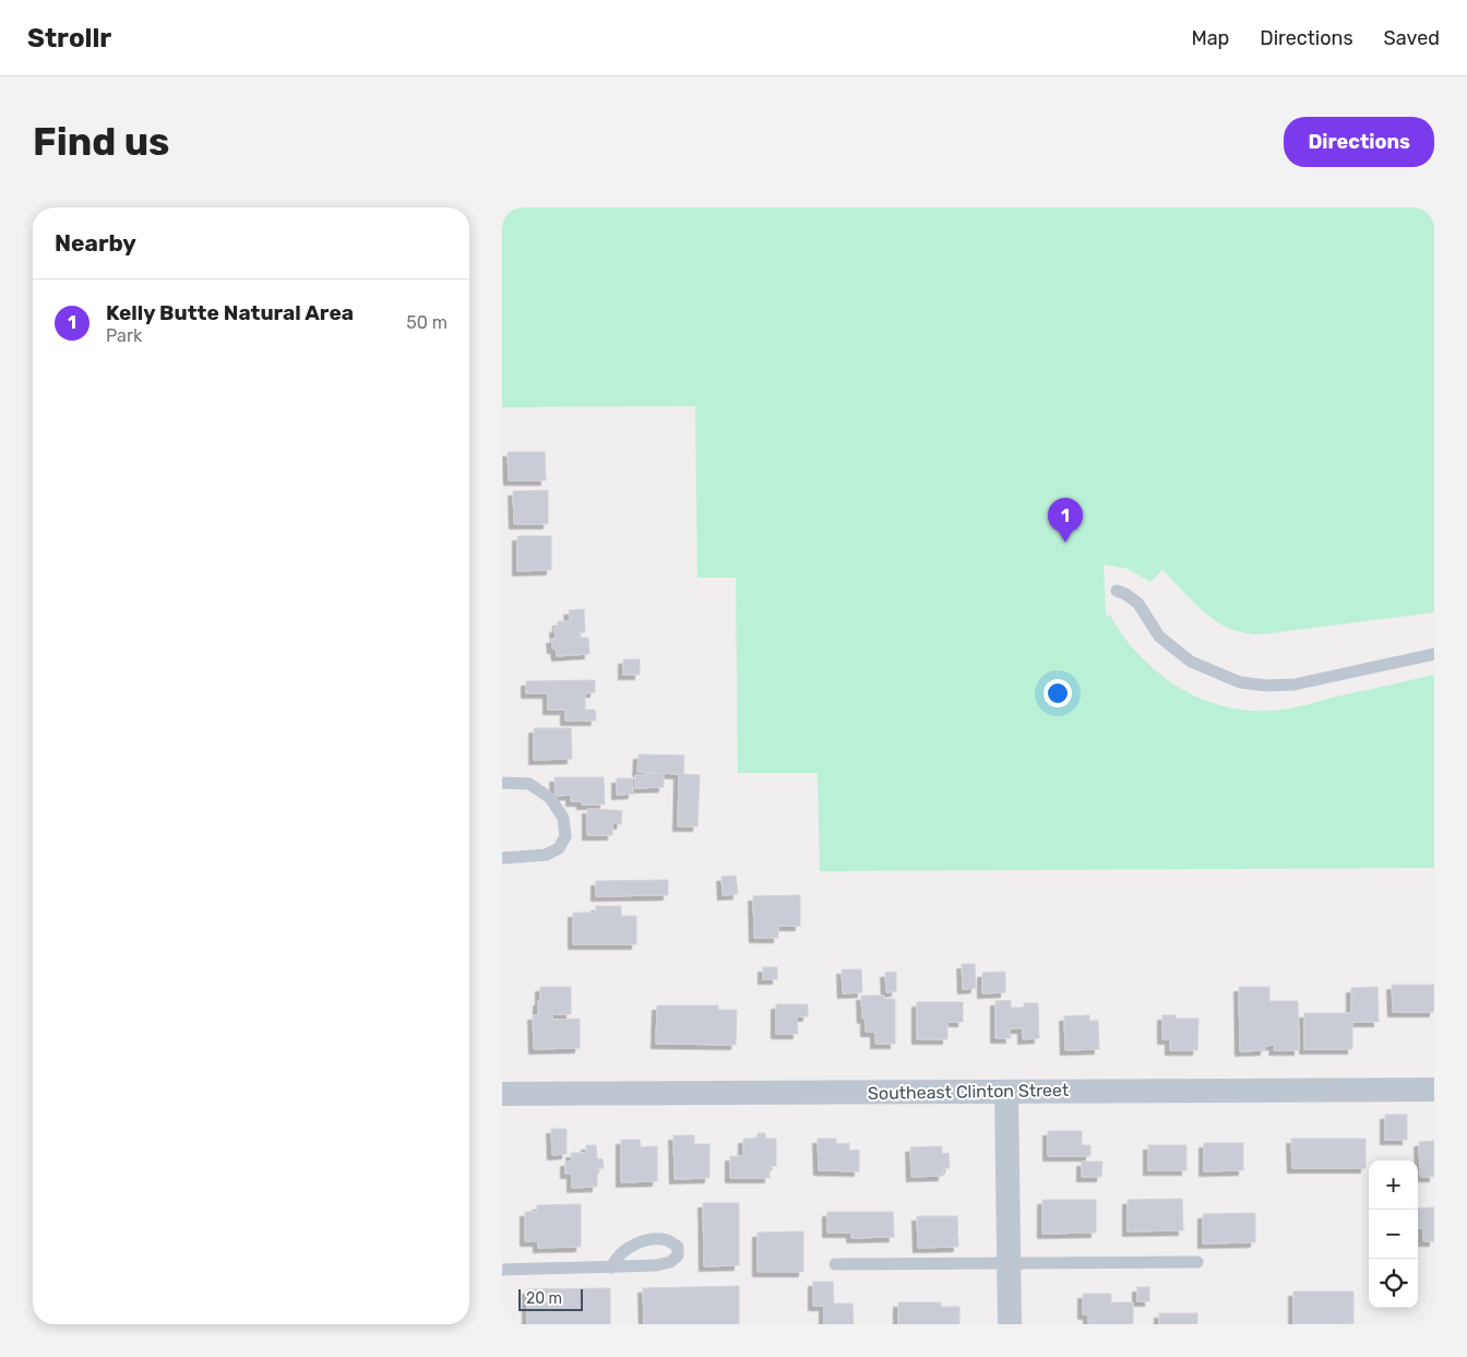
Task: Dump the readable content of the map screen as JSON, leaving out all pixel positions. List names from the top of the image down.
{
  "streets": {
    "street": ["Southeast Clinton Street"]
  },
  "scale_bar": "20 m",
  "page": {
    "header": "Strollr",
    "nav": ["Map", "Directions", "Saved"],
    "buttons": "Directions",
    "title": "Find us",
    "heading": "Nearby",
    "list": [
      {
        "mark": "1",
        "name": "Kelly Butte Natural Area",
        "note": "Park",
        "value": "50 m"
      }
    ],
    "pins": "1",
    "map_buttons": ["+", "−"],
    "scale": "20 m"
  }
}
